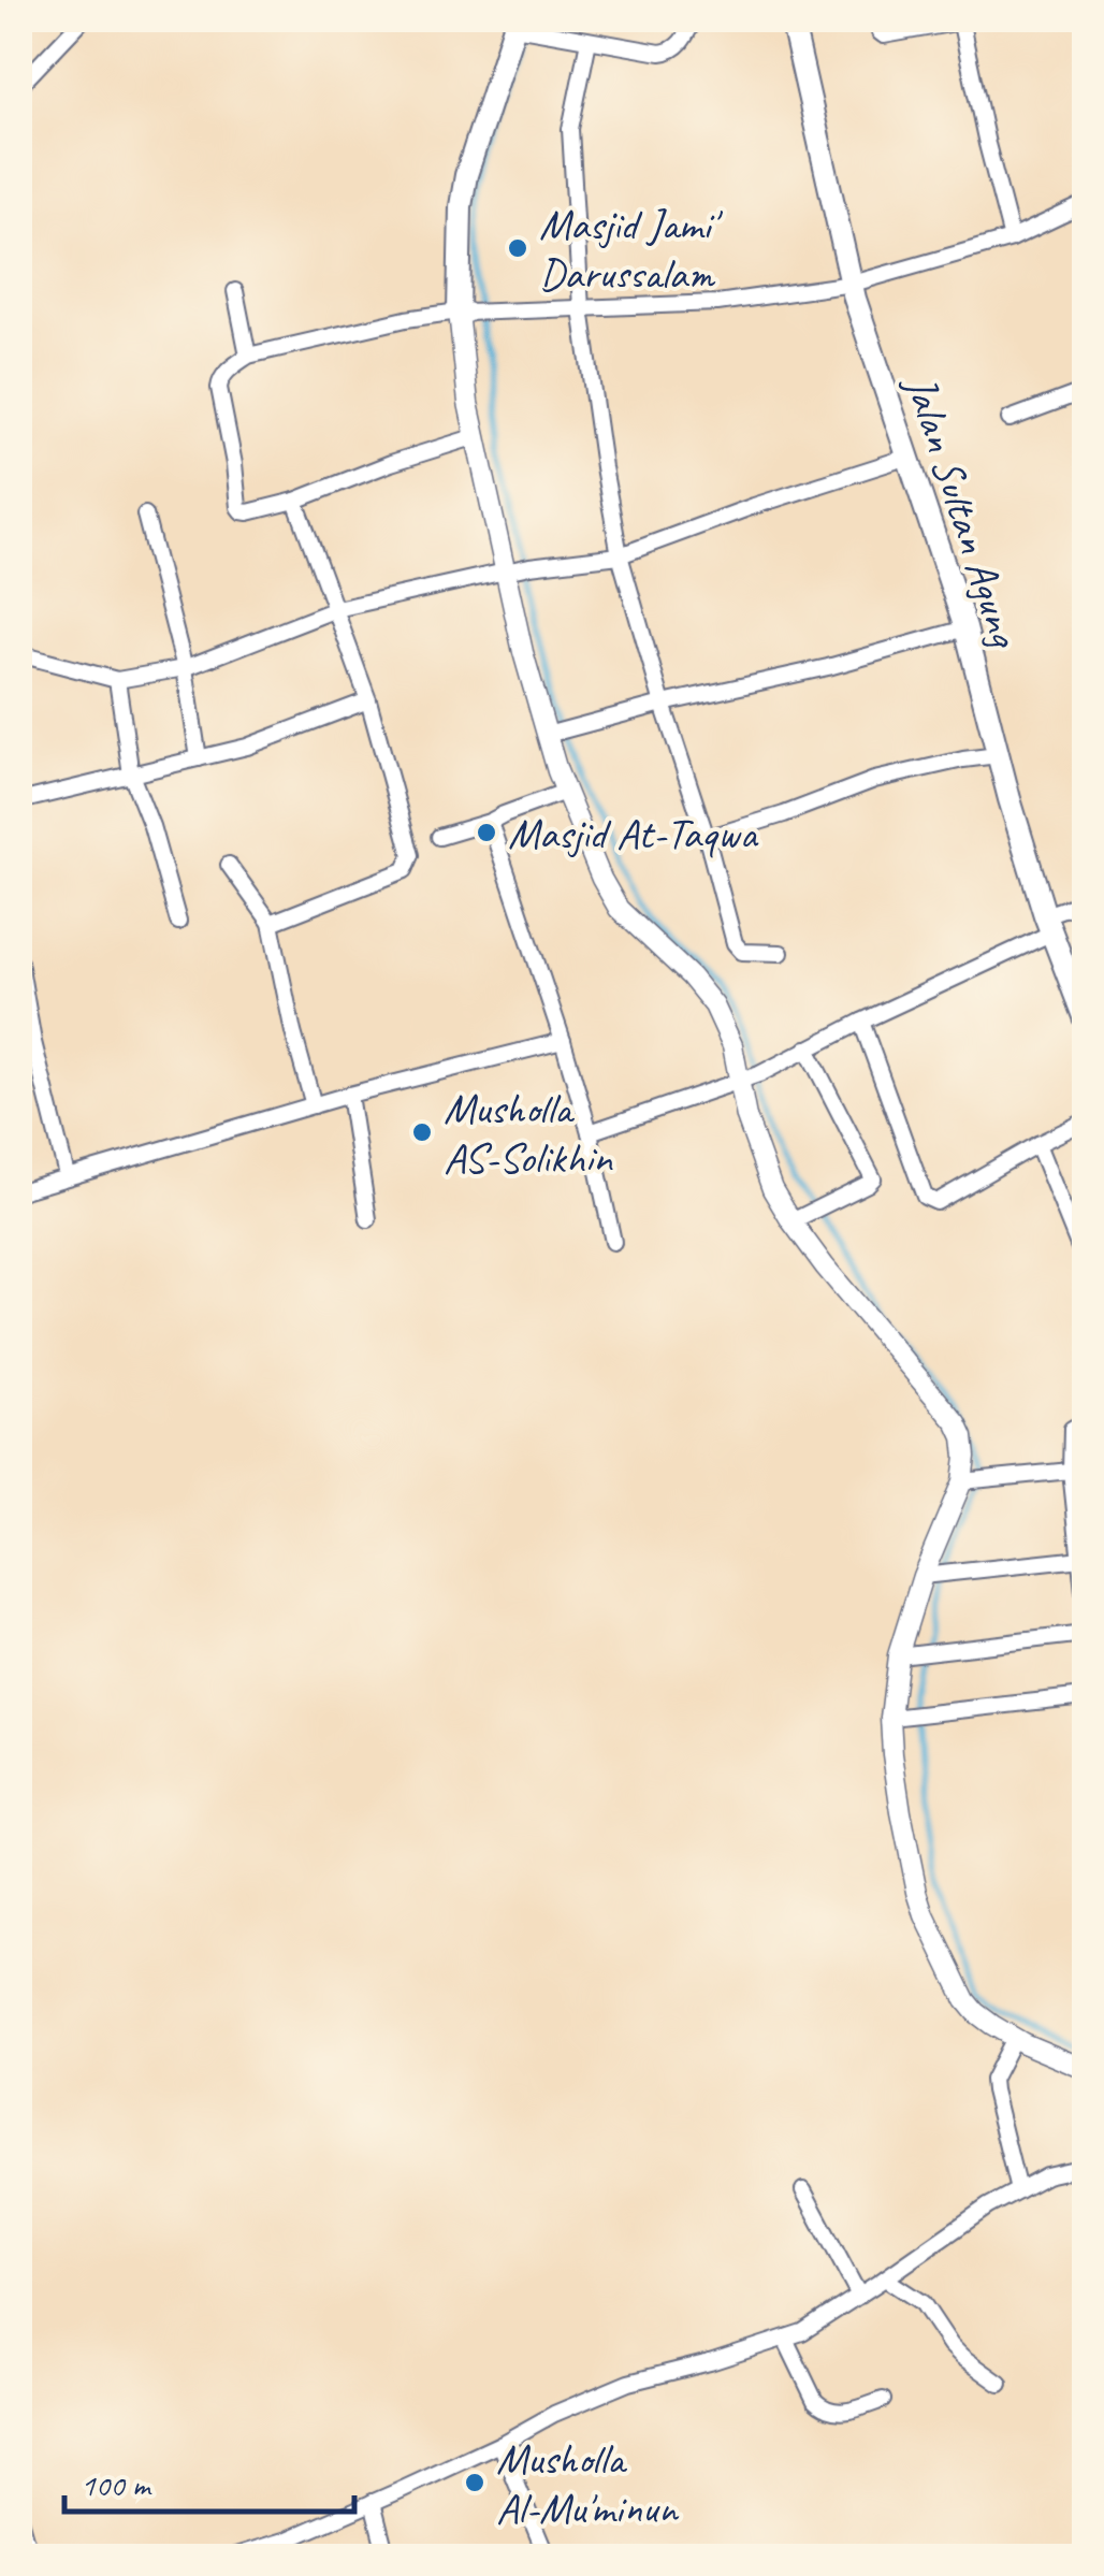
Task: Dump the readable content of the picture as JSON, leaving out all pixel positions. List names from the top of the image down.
{
  "streets": {
    "main road": ["Jalan Sultan Agung"]
  },
  "places": [
    "Masjid Jami' Darussalam",
    "Masjid At-Taqwa",
    "Musholla AS-Solikhin",
    "Musholla Al-Mu'minun"
  ],
  "scale_bar": "100 m"
}
